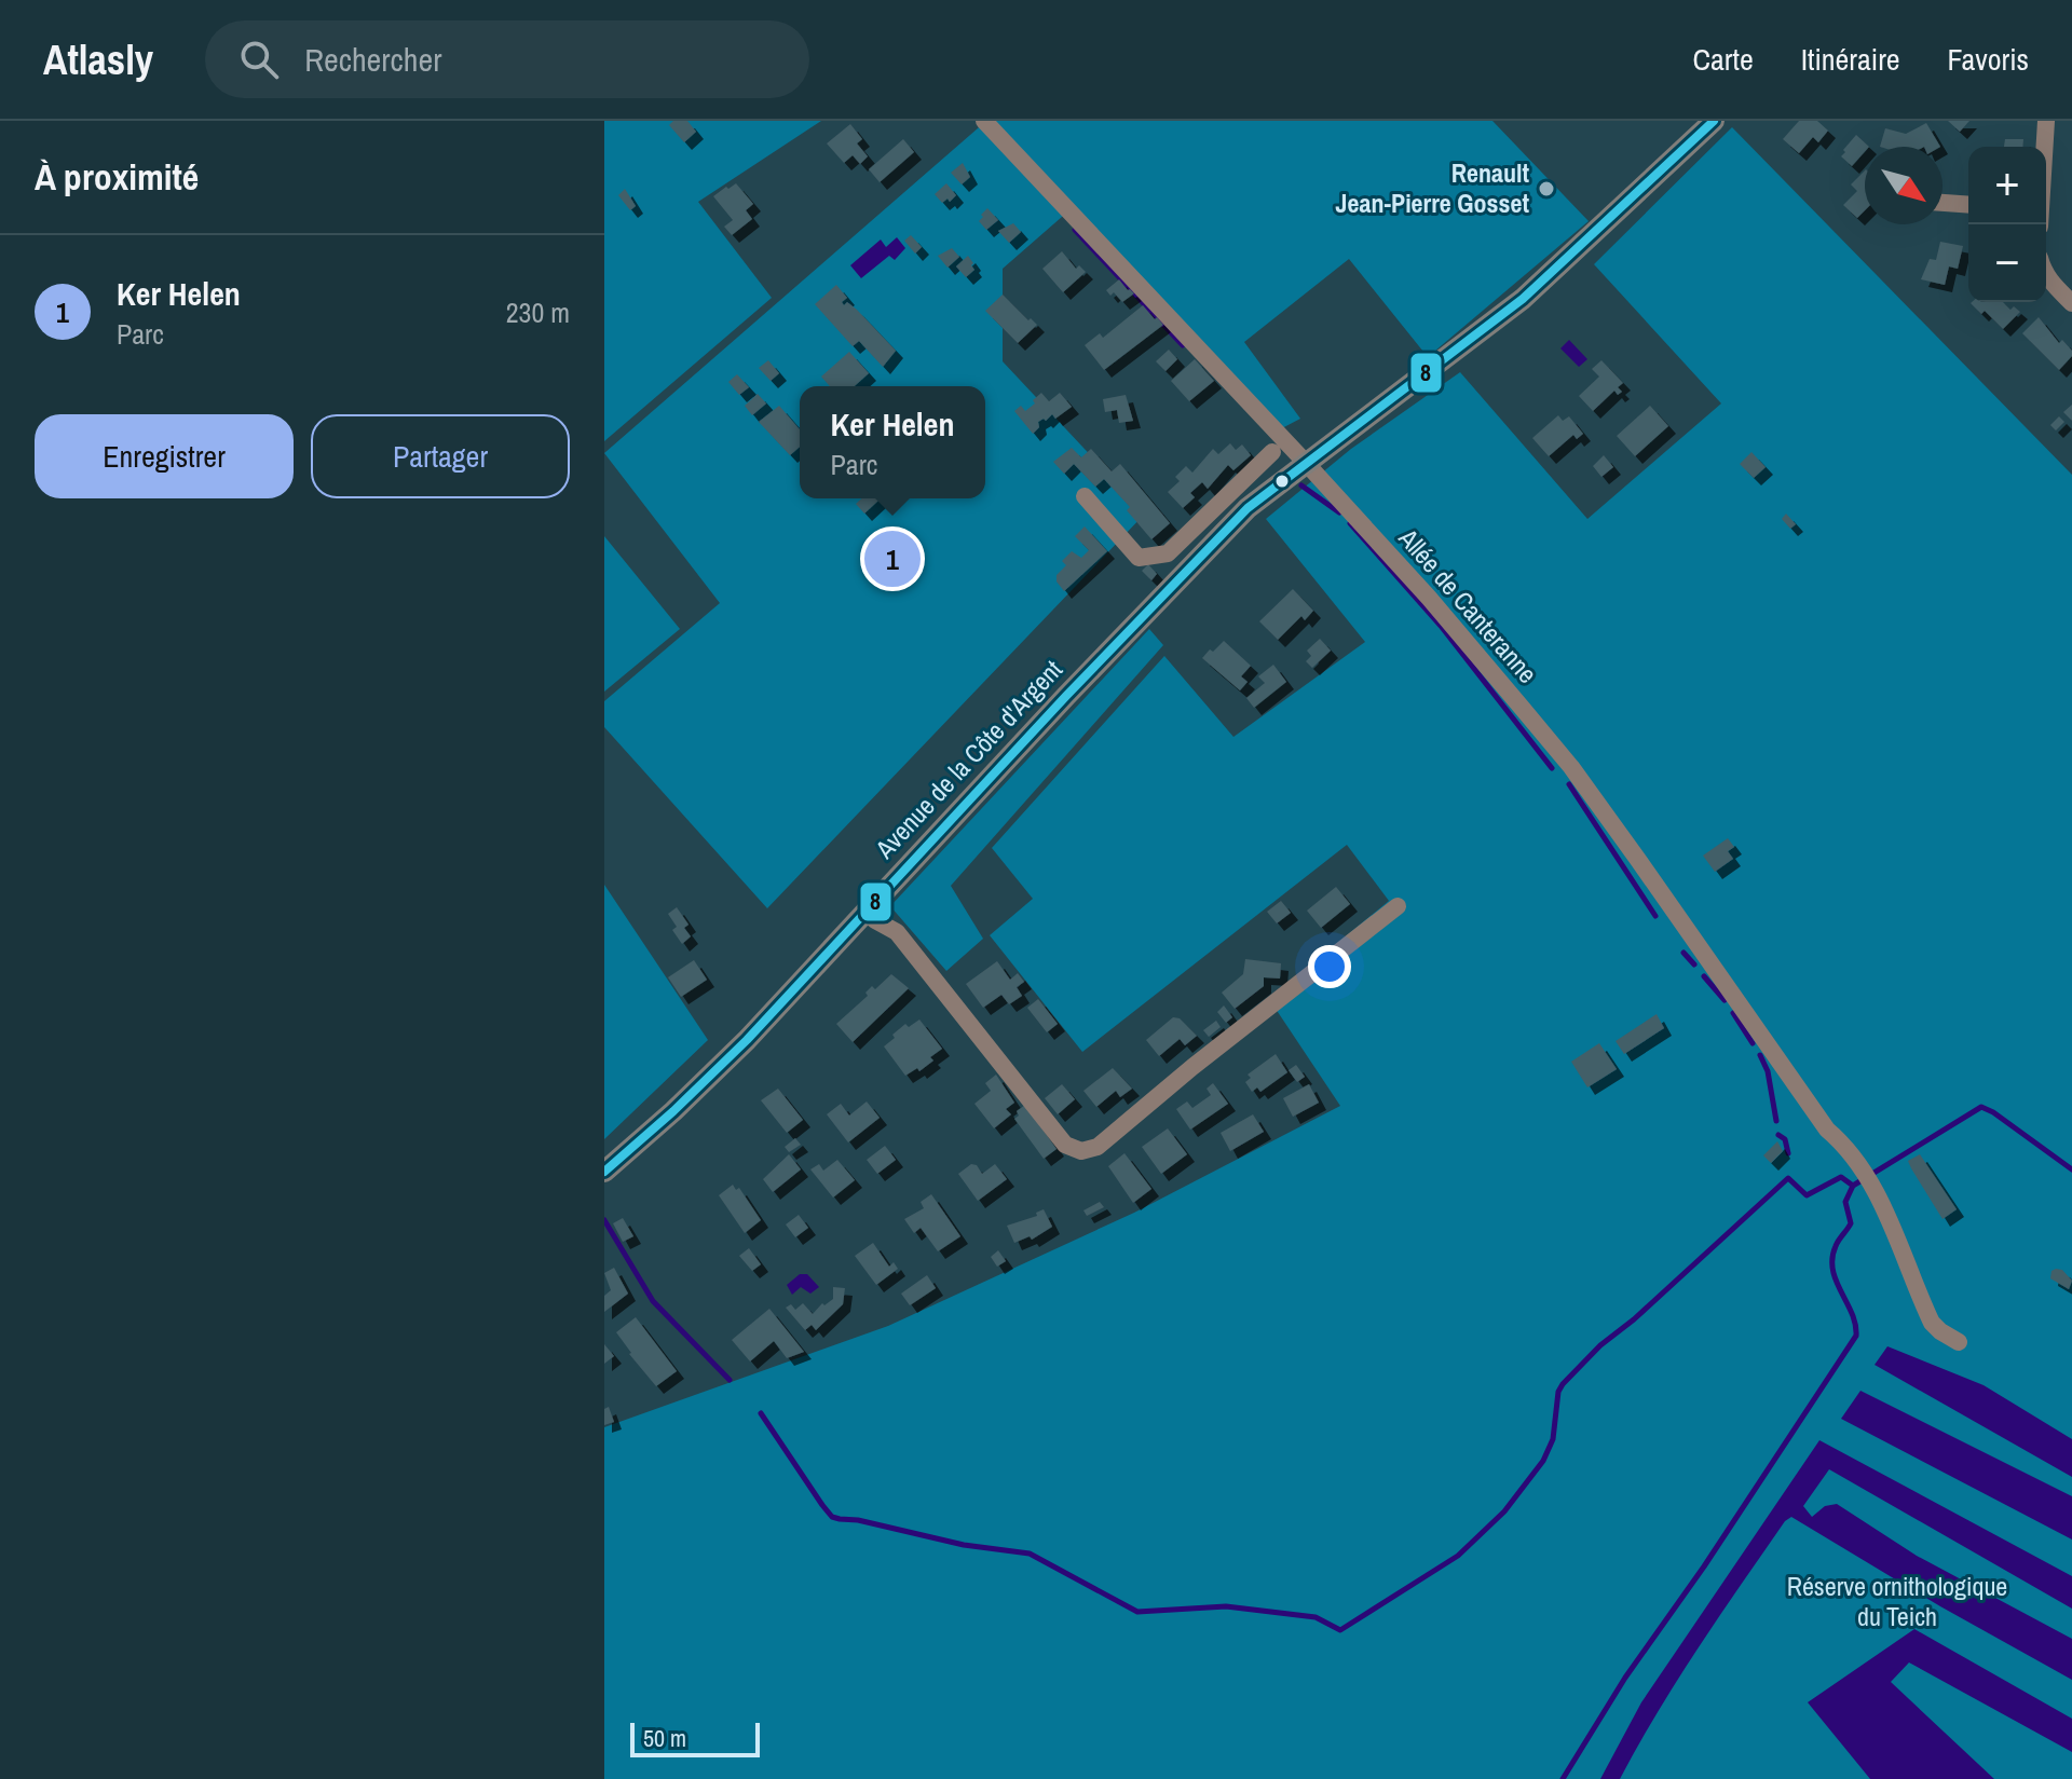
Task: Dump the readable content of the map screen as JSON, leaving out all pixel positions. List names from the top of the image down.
{
  "streets": {
    "main road": ["Avenue de la Côte d'Argent"],
    "street": ["Allée de Canteranne"]
  },
  "crossings": [
    ["Allée de Canteranne", "Avenue de la Côte d'Argent"]
  ],
  "parks": ["Réserve ornithologique du Teich"],
  "places": ["Renault Jean-Pierre Gosset"],
  "lines": ["transit line 8"],
  "scale_bar": "50 m",
  "north": "bottom right",
  "page": {
    "header": "Atlasly",
    "search": "Rechercher",
    "nav": ["Carte", "Itinéraire", "Favoris"],
    "heading": "À proximité",
    "map_buttons": ["+", "−"],
    "list": [
      {
        "mark": "1",
        "name": "Ker Helen",
        "note": "Parc",
        "value": "230 m"
      }
    ],
    "popup": ["Ker Helen", "Parc"],
    "buttons": ["Enregistrer", "Partager"],
    "pins": "1",
    "scale": "50 m"
  }
}
